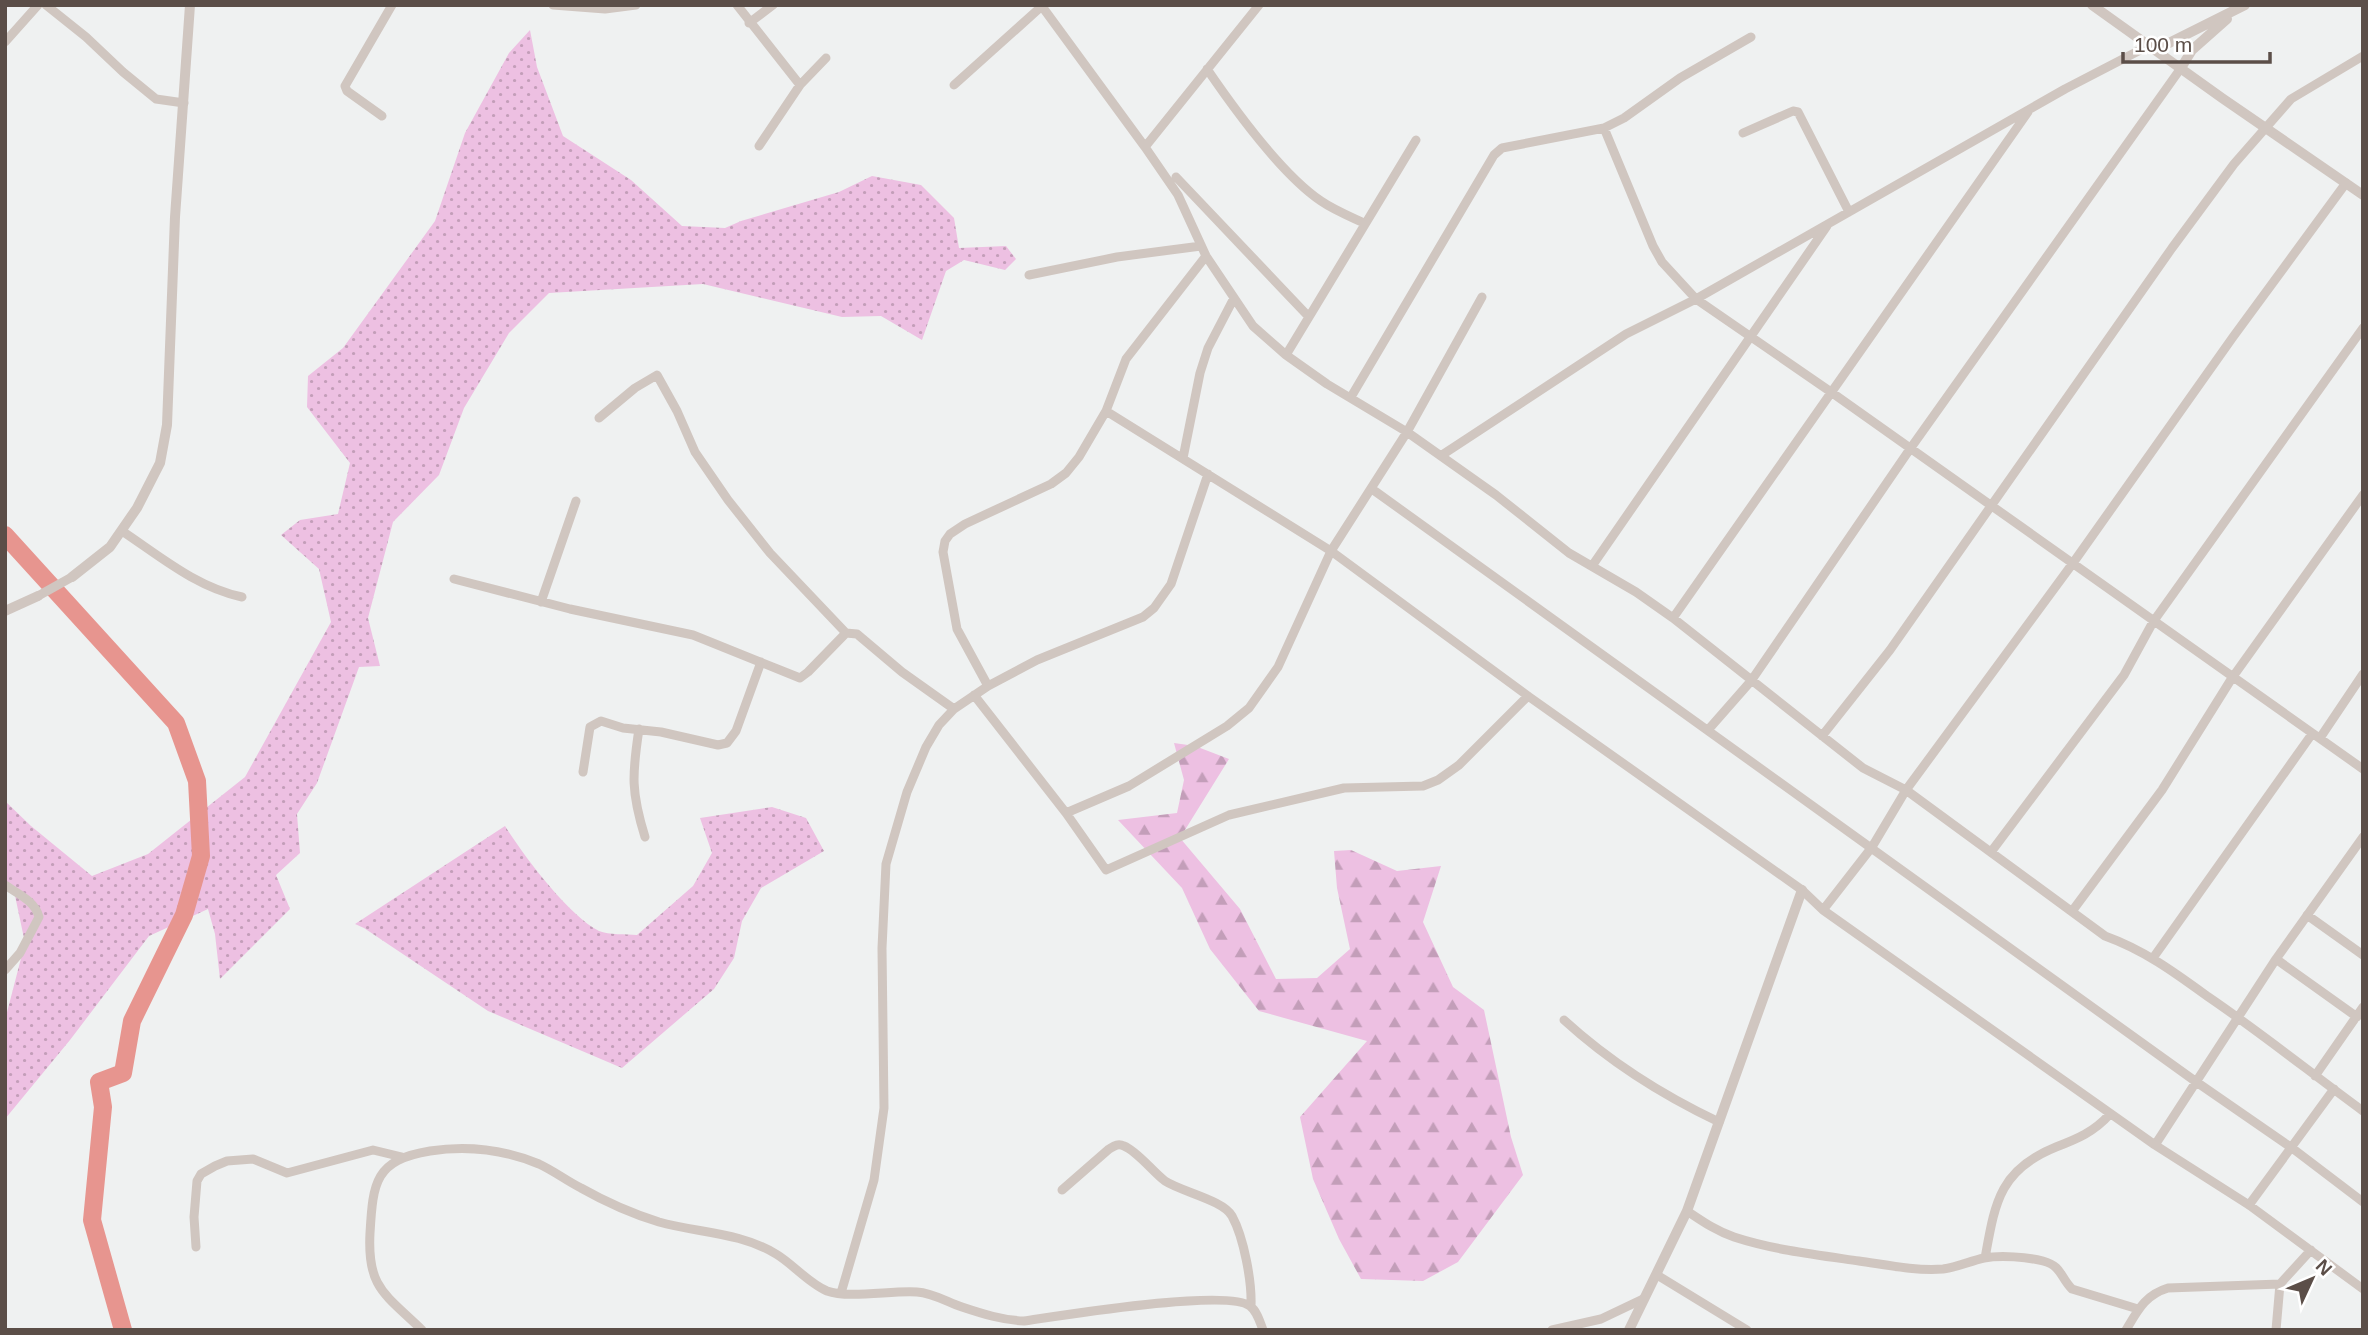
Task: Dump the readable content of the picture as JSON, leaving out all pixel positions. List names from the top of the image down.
{
  "scale_bar": "100 m",
  "north": "top right"
}
